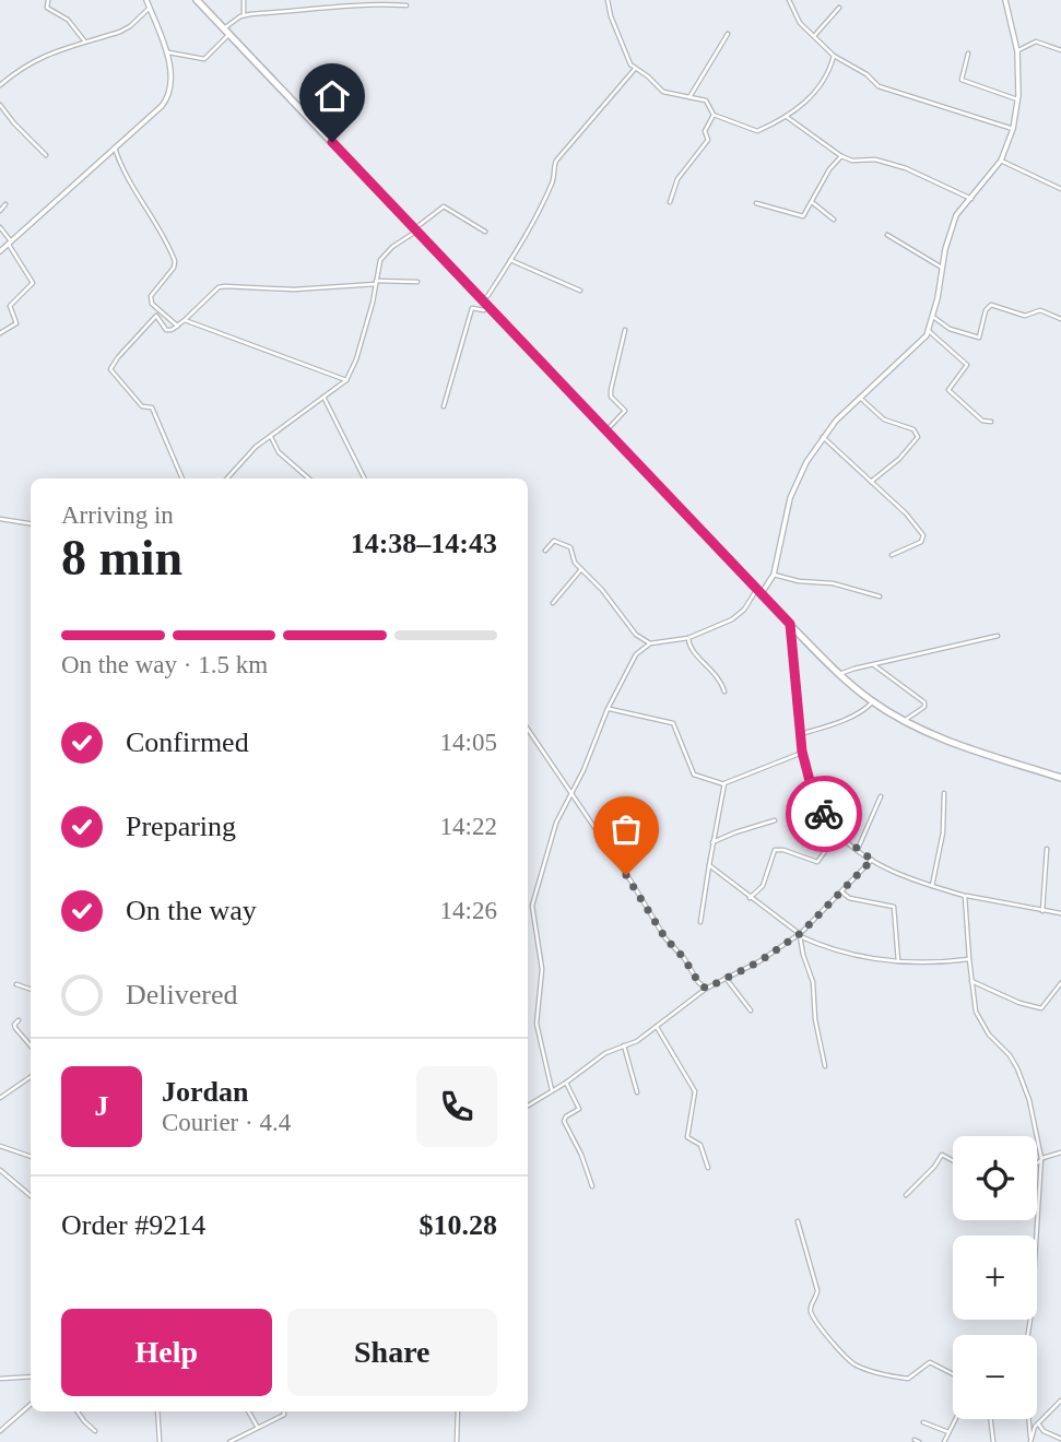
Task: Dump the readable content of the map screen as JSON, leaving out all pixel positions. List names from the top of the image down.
{
  "page": {
    "heading": ["8 min", "Arriving in", "14:38–14:43"],
    "panel": [
      "Jordan",
      "Courier · 4.4",
      "Order #9214",
      "$10.28"
    ],
    "bar": "On the way · 1.5 km",
    "list": [
      ["Confirmed", "14:05"],
      ["Preparing", "14:22"],
      ["On the way", "14:26"],
      "Delivered"
    ],
    "round": "J",
    "map_buttons": ["+", "−"],
    "buttons": ["Help", "Share"]
  }
}
